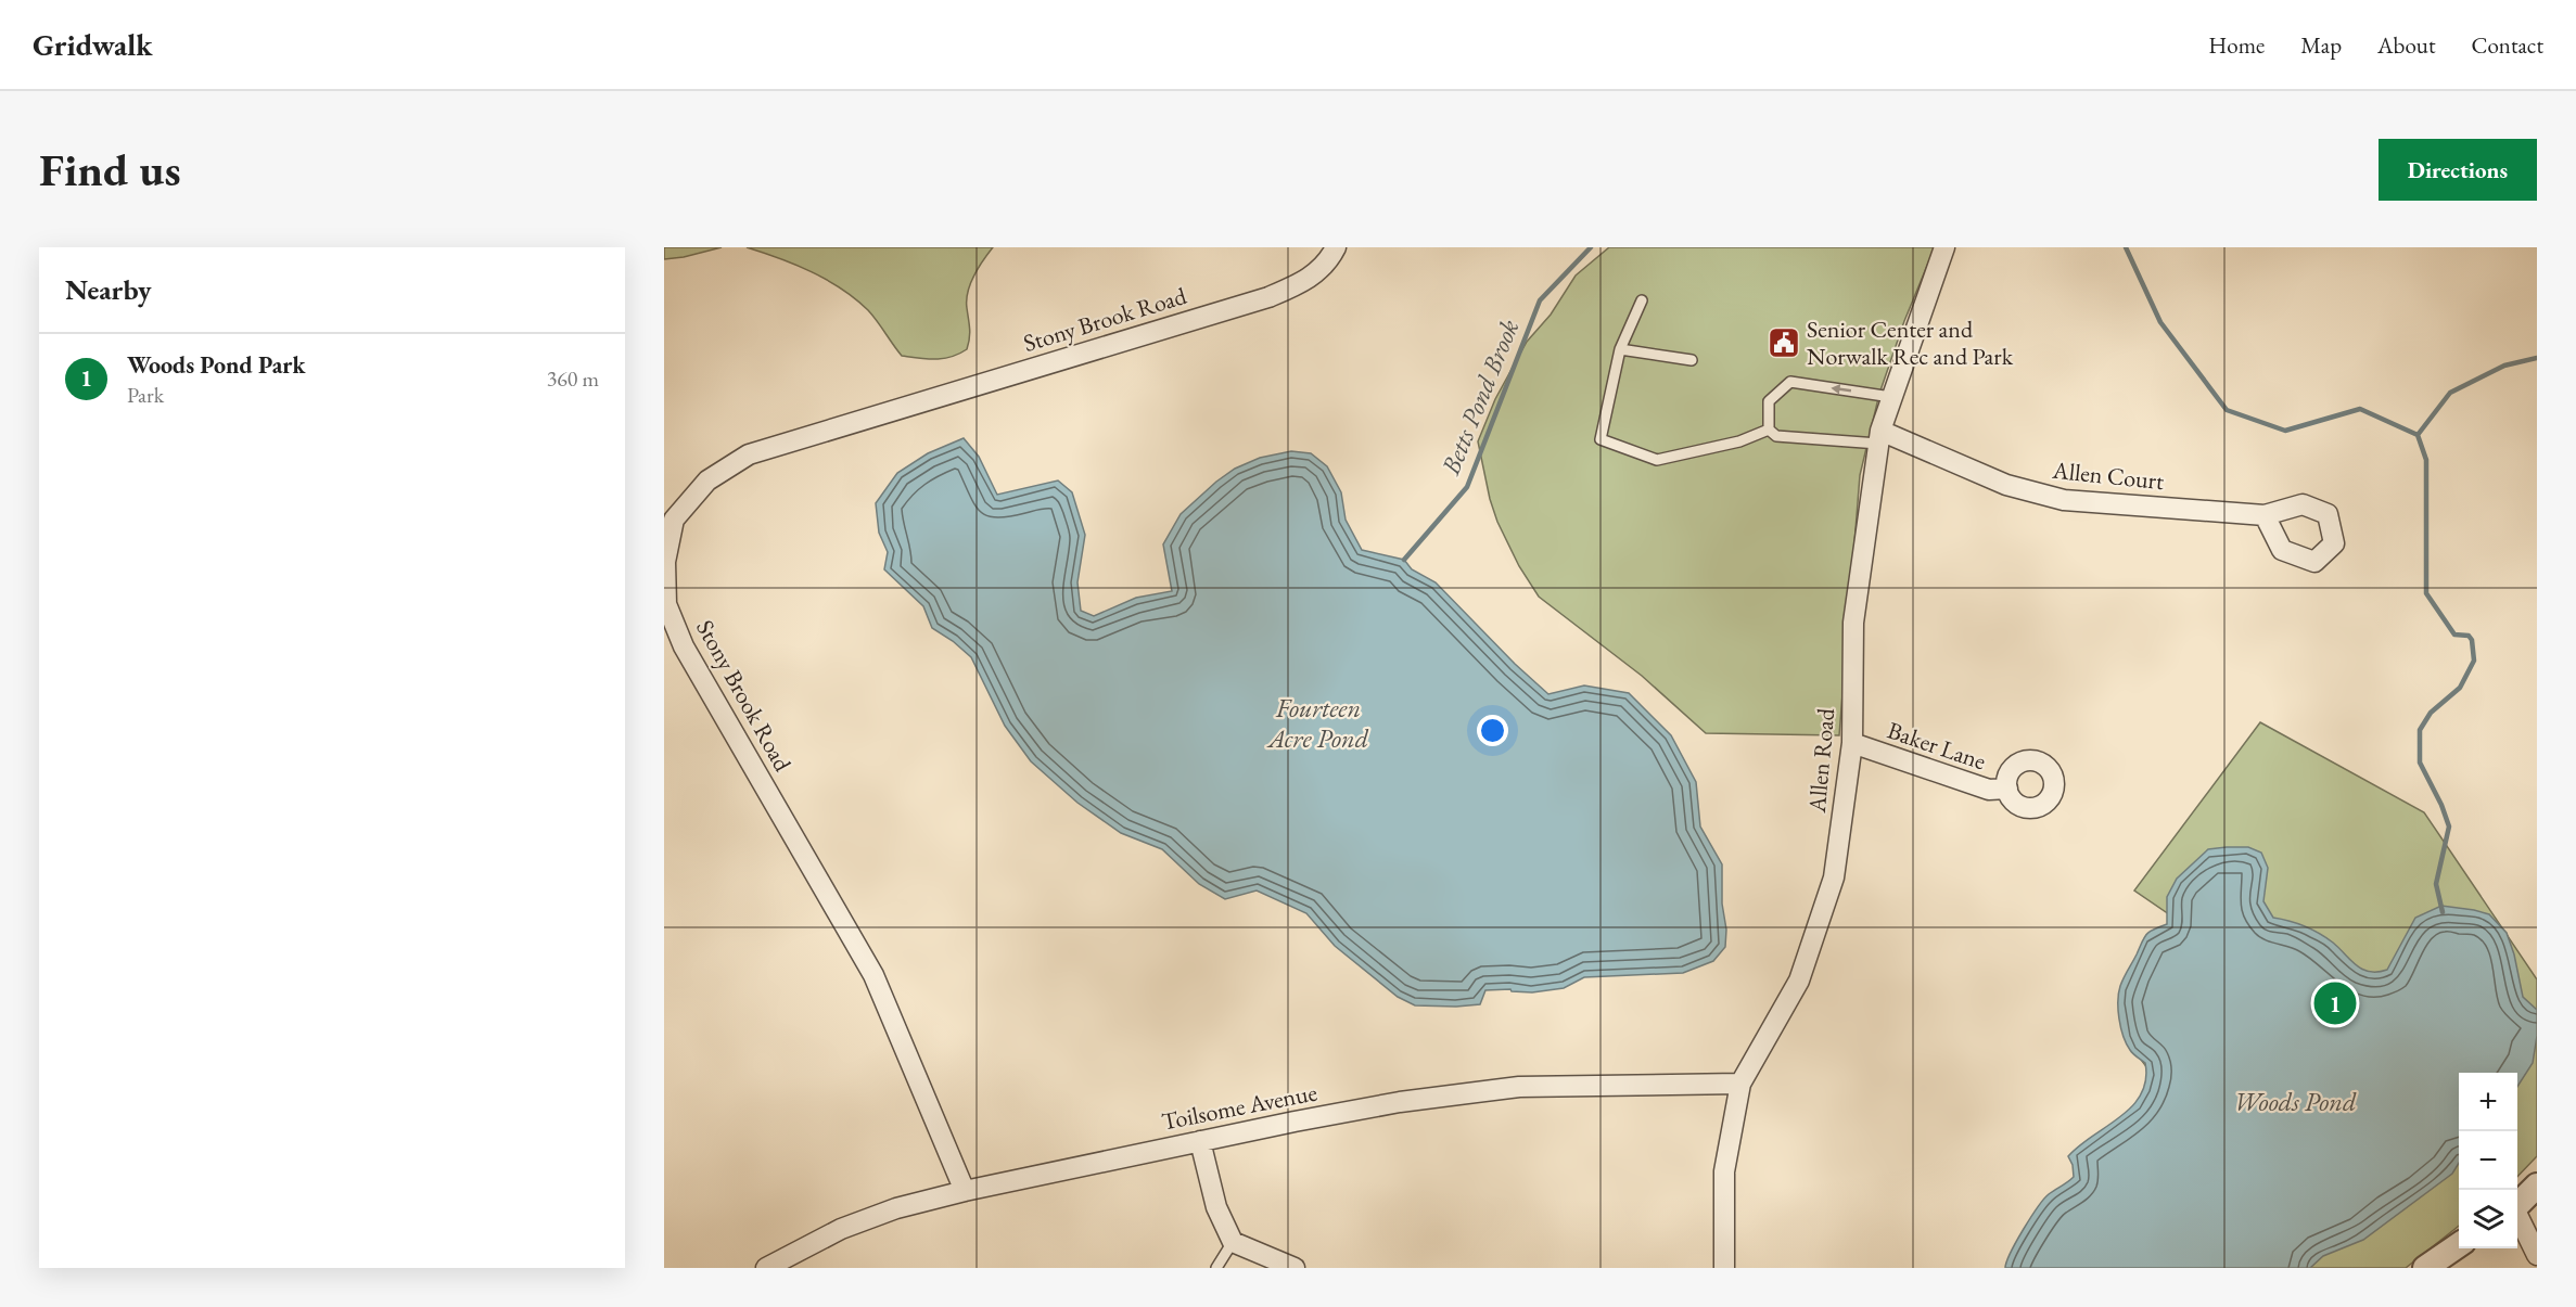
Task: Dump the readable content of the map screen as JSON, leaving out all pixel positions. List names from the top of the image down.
{
  "streets": {
    "street": [
      "Stony Brook Road",
      "Allen Court",
      "Baker Lane",
      "Allen Road",
      "Toilsome Avenue"
    ]
  },
  "crossings": [
    ["Stony Brook Road", "Toilsome Avenue"],
    ["Allen Court", "Allen Road"],
    ["Baker Lane", "Allen Road"],
    ["Allen Road", "Toilsome Avenue"]
  ],
  "water": ["Betts Pond Brook", "Fourteen Acre Pond", "Woods Pond"],
  "places": {
    "public building": ["Senior Center and Norwalk Rec and Park"]
  },
  "page": {
    "header": "Gridwalk",
    "nav": [
      "Home",
      "Map",
      "About",
      "Contact"
    ],
    "buttons": "Directions",
    "title": "Find us",
    "heading": "Nearby",
    "list": [
      {
        "mark": "1",
        "name": "Woods Pond Park",
        "note": "Park",
        "value": "360 m"
      }
    ],
    "pins": "1",
    "map_buttons": ["+", "−"]
  }
}
